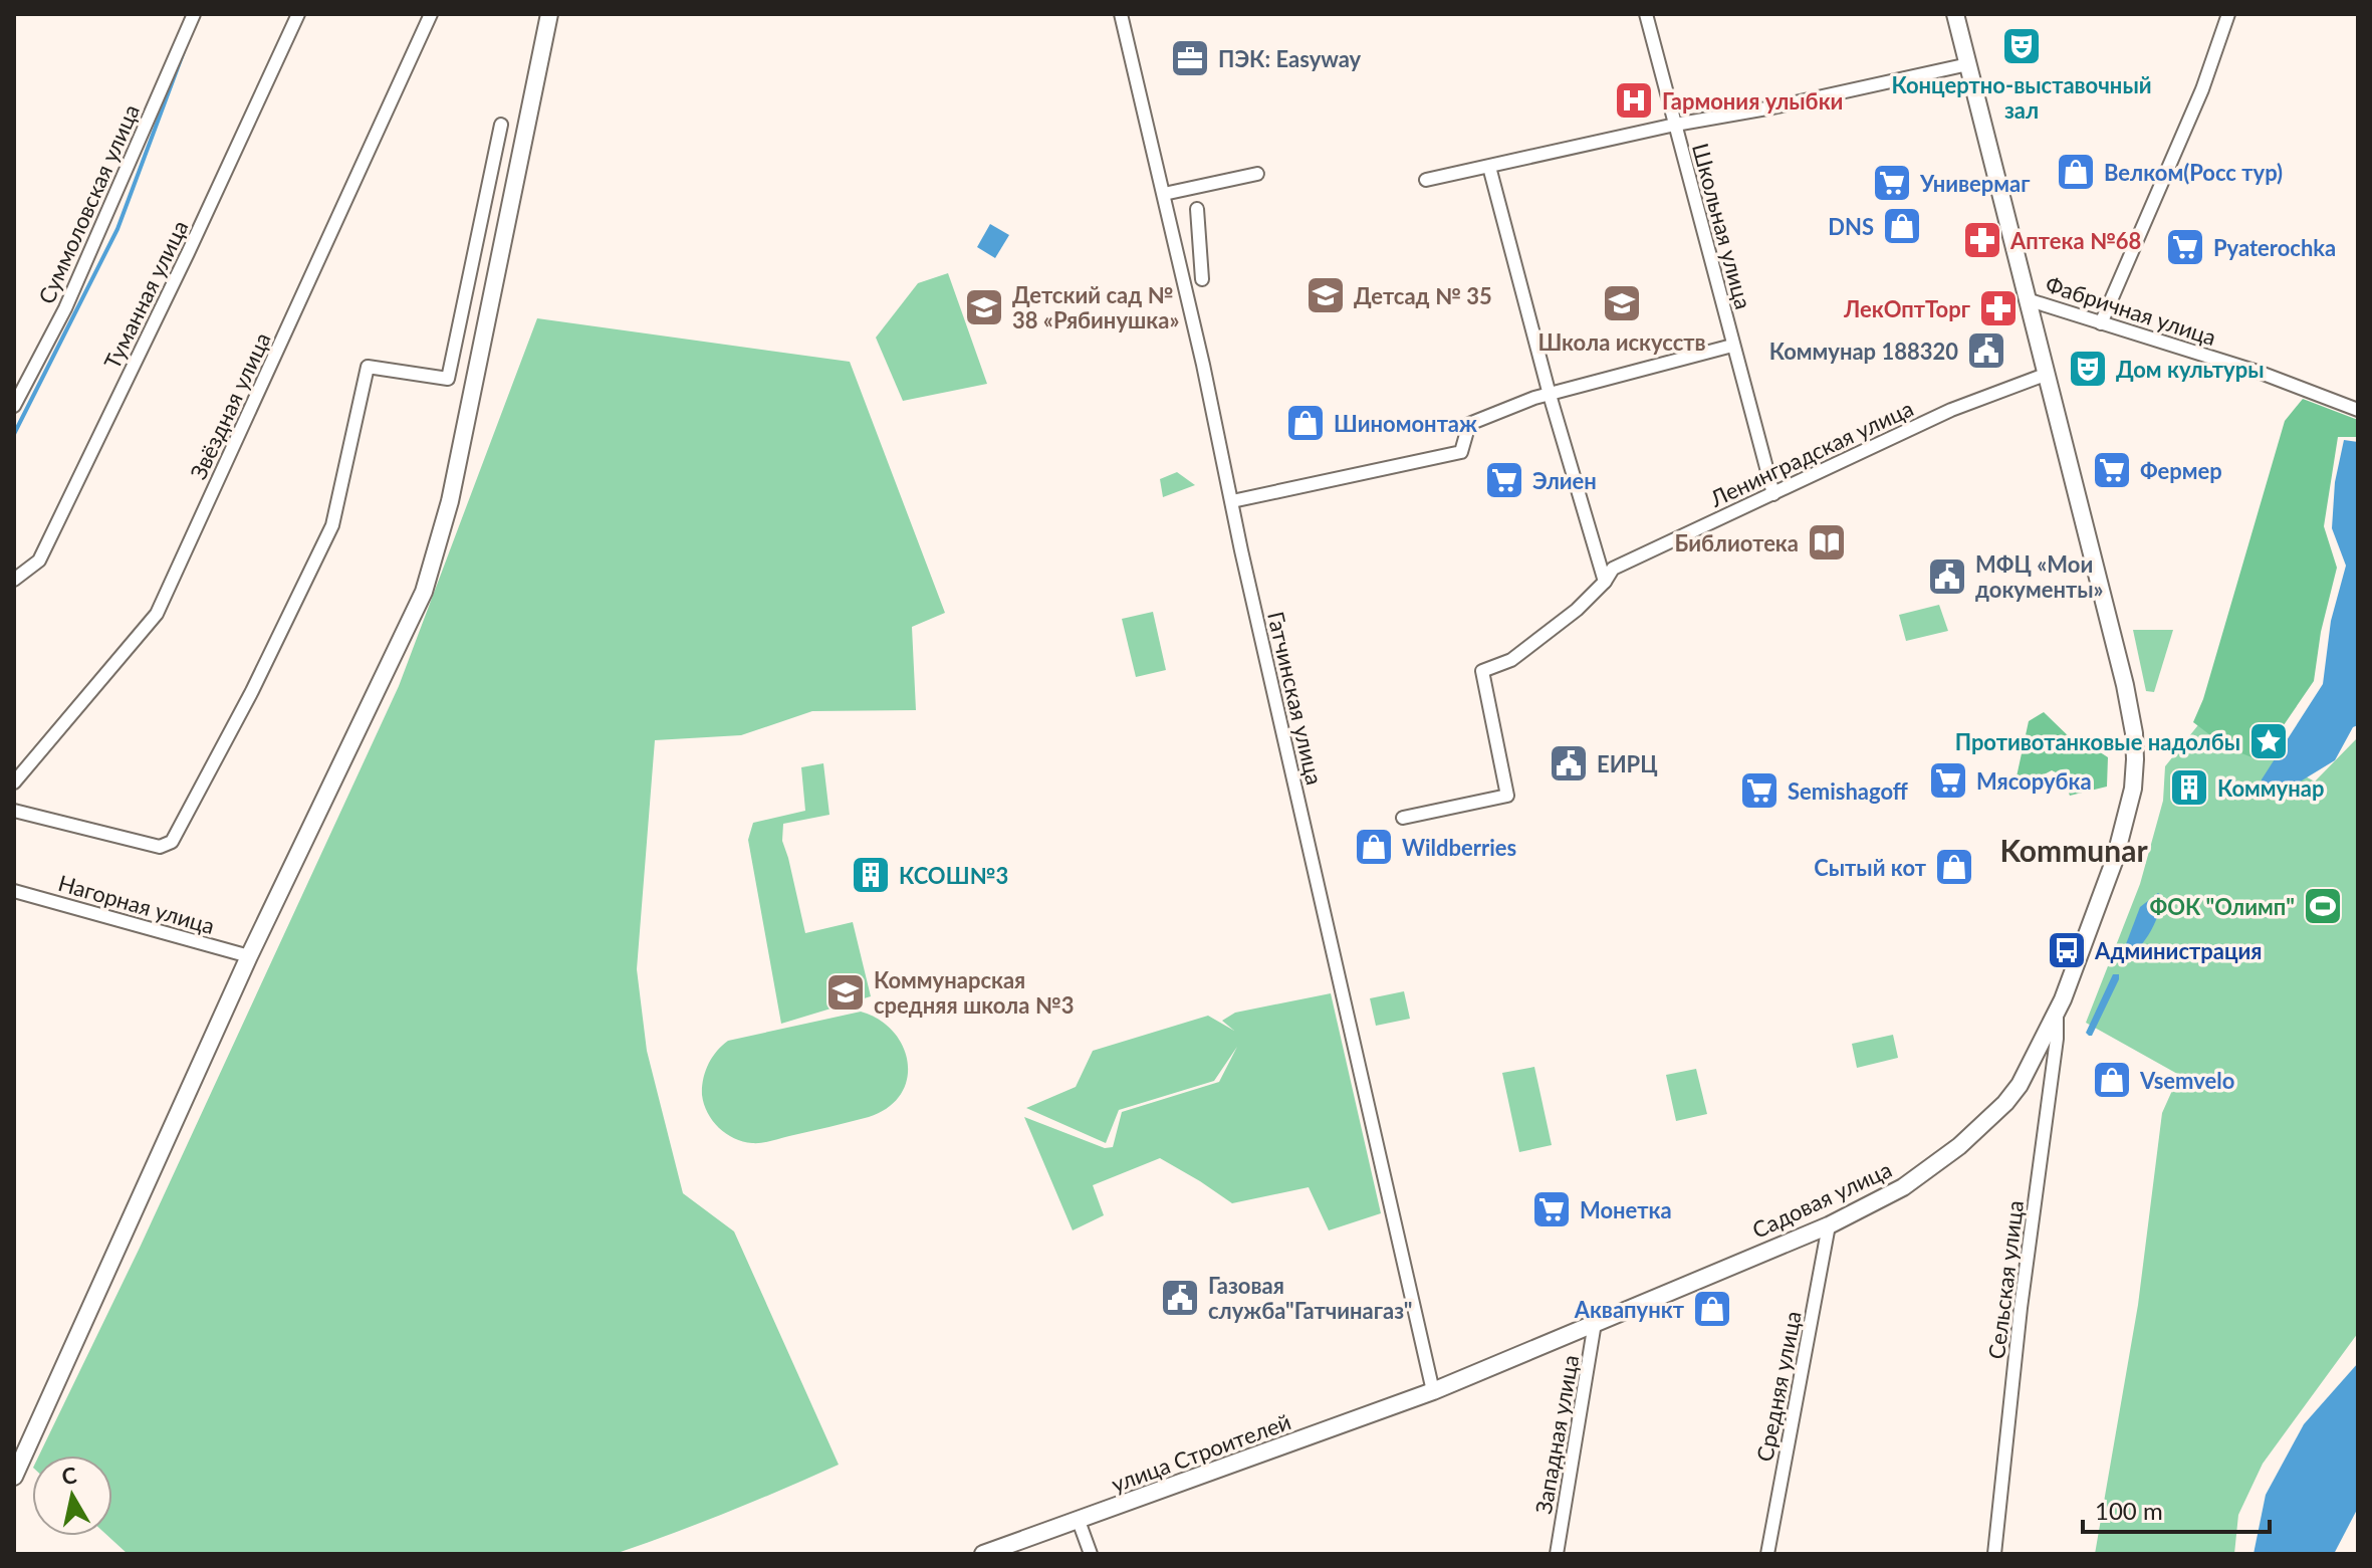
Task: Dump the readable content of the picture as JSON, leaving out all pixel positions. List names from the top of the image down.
{
  "streets": {
    "main road": ["Садовая улица", "улица Строителей"],
    "street": [
      "Суммоловская улица",
      "Школьная улица",
      "Туманная улица",
      "Фабричная улица",
      "Звёздная улица",
      "Ленинградская улица",
      "Гатчинская улица",
      "Нагорная улица",
      "Сельская улица",
      "Средняя улица",
      "Западная улица"
    ]
  },
  "crossings": [
    ["Школьная улица", "Ленинградская улица"],
    ["Фабричная улица", "Садовая улица"],
    ["Ленинградская улица", "Садовая улица"],
    ["Гатчинская улица", "Садовая улица"],
    ["Гатчинская улица", "улица Строителей"],
    ["Садовая улица", "Сельская улица"],
    ["Садовая улица", "Средняя улица"],
    ["Садовая улица", "Западная улица"],
    ["Садовая улица", "улица Строителей"]
  ],
  "districts": ["Kommunar"],
  "places": {
    "theatre": ["Концертно-выставочный зал", "Дом культуры"],
    "office": ["ПЭК: Easyway"],
    "hospital": ["Гармония улыбки"],
    "shop": [
      "Велком(Росс тур)",
      "DNS",
      "Шиномонтаж",
      "Wildberries",
      "Сытый кот",
      "Vsemvelo",
      "Аквапункт"
    ],
    "supermarket": [
      "Универмаг",
      "Pyaterochka",
      "Фермер",
      "Элиен",
      "Мясорубка",
      "Semishagoff",
      "Монетка"
    ],
    "pharmacy": ["Аптека №68", "ЛекОптТорг"],
    "school or university": [
      "Детсад № 35",
      "Школа искусств",
      "Детский сад № 38 «Рябинушка»",
      "Коммунарская средняя школа №3"
    ],
    "public building": [
      "Коммунар 188320",
      "МФЦ «Мои документы»",
      "ЕИРЦ",
      "Газовая служба\"Гатчинагаз\""
    ],
    "library": ["Библиотека"],
    "place": ["Противотанковые надолбы"],
    "building": ["Коммунар", "КСОШ№3"],
    "sports": ["ФОК \"Олимп\""],
    "bus stop": ["Администрация"]
  },
  "scale_bar": "100 m",
  "north": "top"
}
